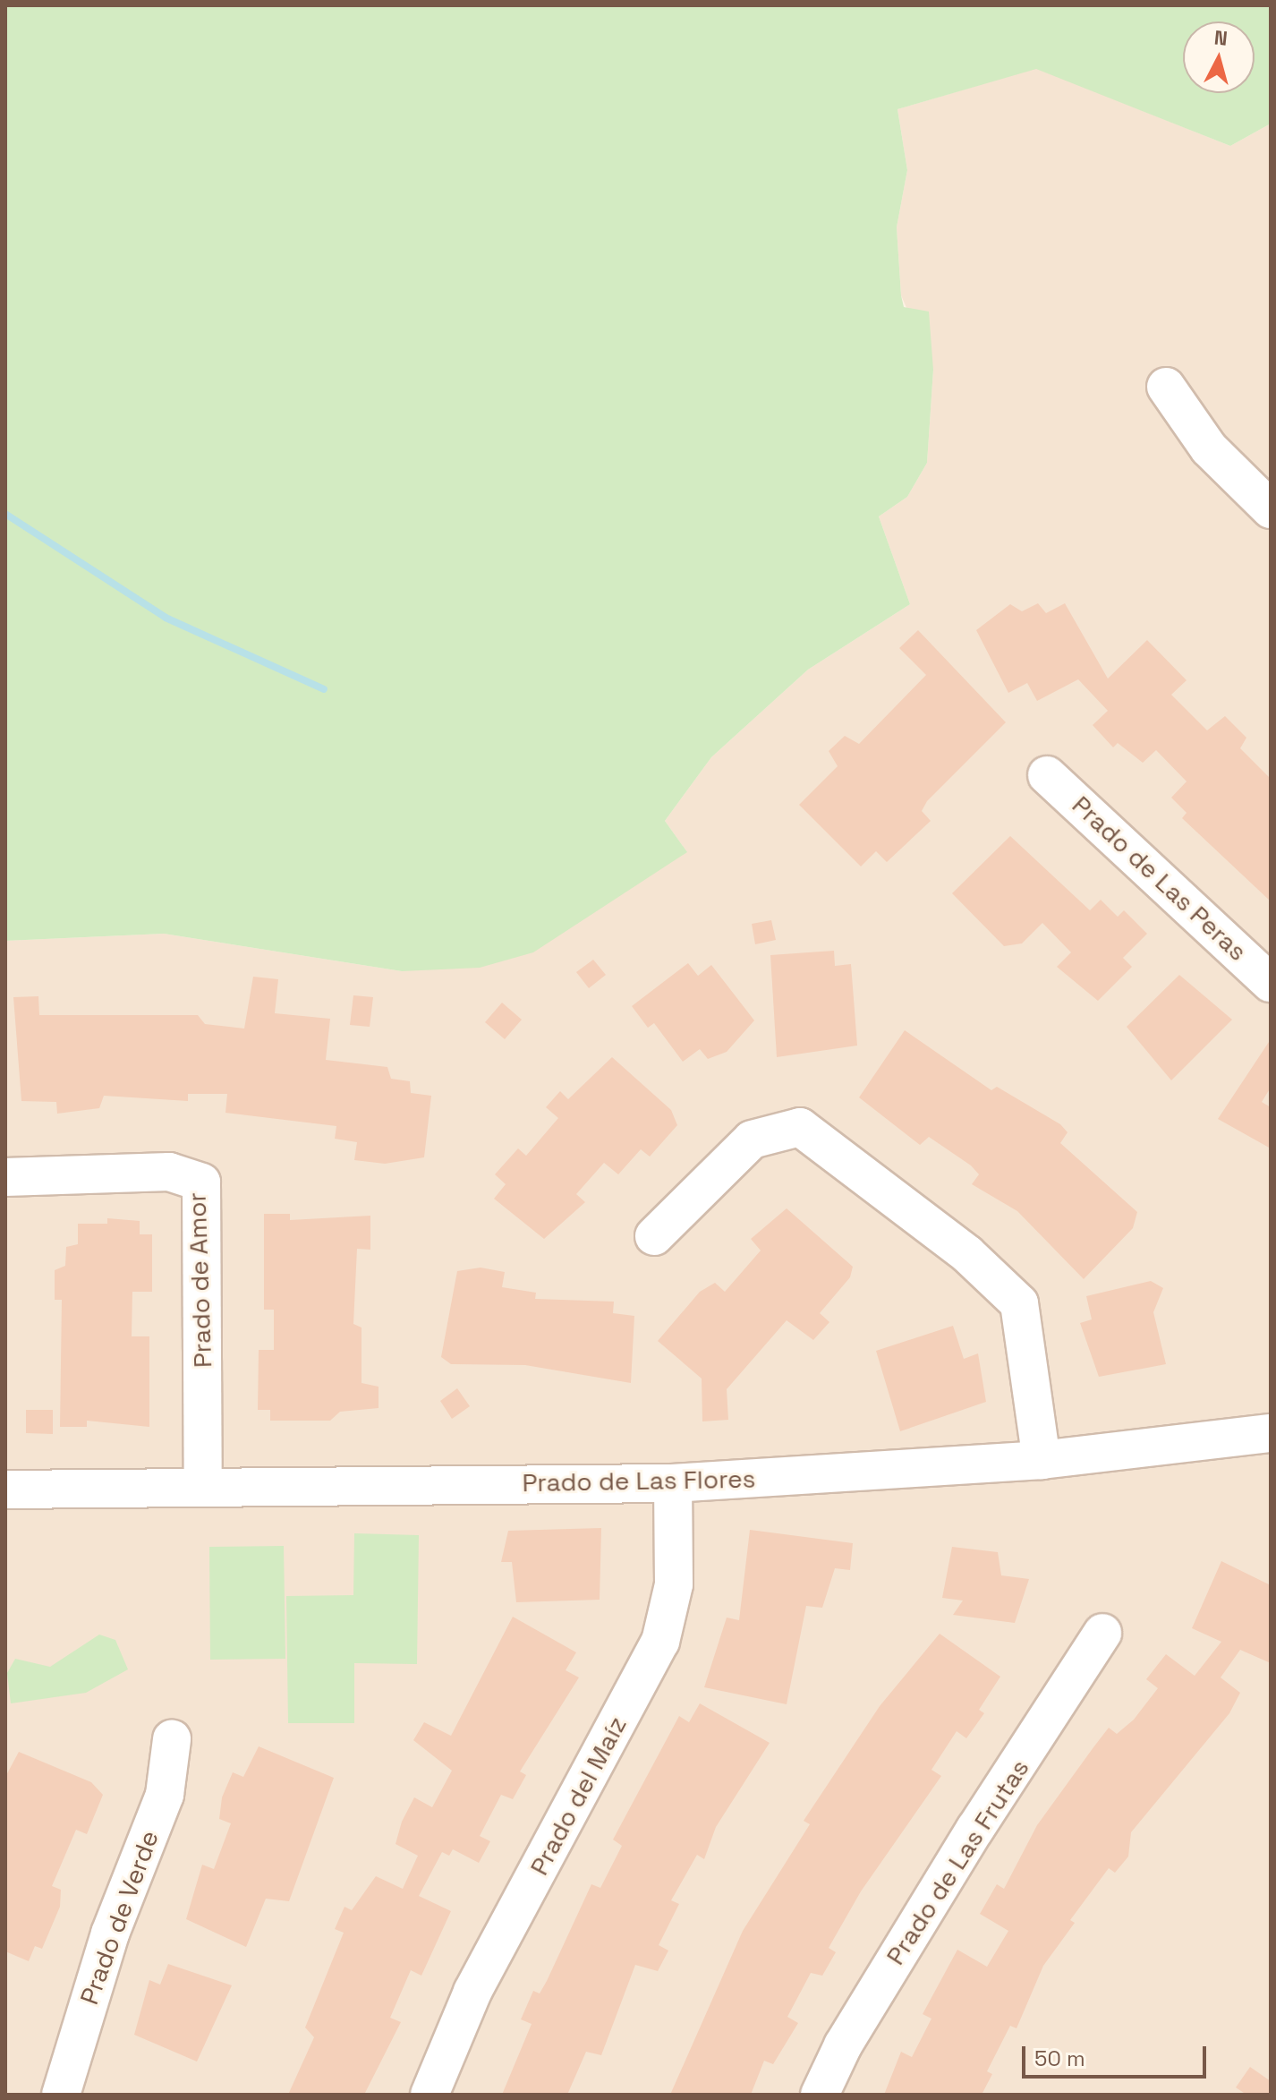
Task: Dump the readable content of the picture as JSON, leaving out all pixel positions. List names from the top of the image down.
{
  "streets": {
    "street": [
      "Prado de Las Peras",
      "Prado de Amor",
      "Prado de Las Flores",
      "Prado del Maíz",
      "Prado de Las Frutas",
      "Prado de Verde"
    ]
  },
  "crossings": [
    ["Prado de Amor", "Prado de Las Flores"],
    ["Prado de Las Flores", "Prado del Maíz"]
  ],
  "scale_bar": "50 m",
  "north": "top"
}
